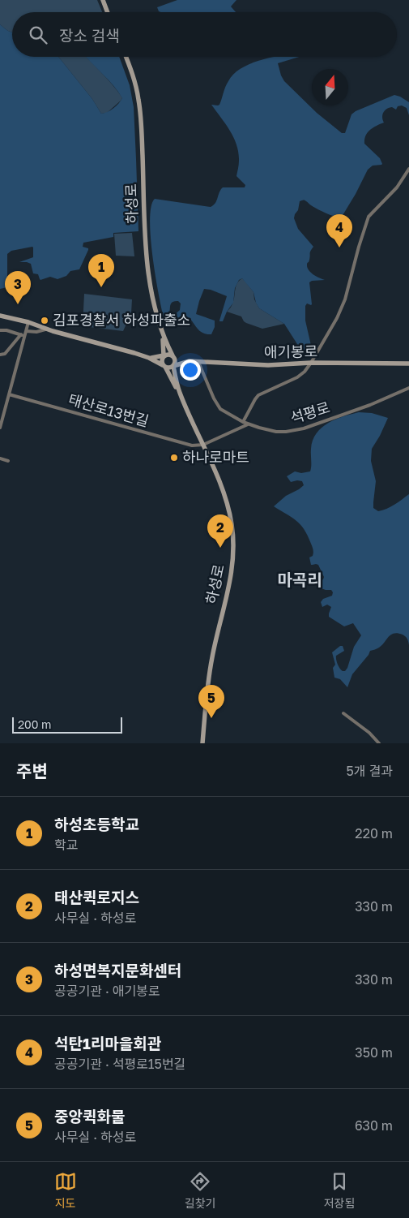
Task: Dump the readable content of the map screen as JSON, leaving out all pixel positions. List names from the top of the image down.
{
  "streets": {
    "street": [
      "하성로",
      "애기봉로",
      "태산로13번길",
      "석평로"
    ]
  },
  "crossings": [
    ["하성로", "애기봉로"],
    ["하성로", "태산로13번길"],
    ["애기봉로", "석평로"]
  ],
  "districts": ["마곡리"],
  "places": ["김포경찰서 하성파출소", "하나로마트"],
  "scale_bar": "200 m",
  "north": "top",
  "page": {
    "search": "장소 검색",
    "pins": [
      "4",
      "1",
      "3",
      "2",
      "5"
    ],
    "scale": "200 m",
    "heading": ["주변", "5개 결과"],
    "list": [
      {
        "mark": "1",
        "name": "하성초등학교",
        "note": "학교",
        "value": "220 m"
      },
      {
        "mark": "2",
        "name": "태산퀵로지스",
        "note": "사무실 · 하성로",
        "value": "330 m"
      },
      {
        "mark": "3",
        "name": "하성면복지문화센터",
        "note": "공공기관 · 애기봉로",
        "value": "330 m"
      },
      {
        "mark": "4",
        "name": "석탄1리마을회관",
        "note": "공공기관 · 석평로15번길",
        "value": "350 m"
      },
      {
        "mark": "5",
        "name": "중앙퀵화물",
        "note": "사무실 · 하성로",
        "value": "630 m"
      }
    ],
    "nav": ["지도", "길찾기", "저장됨"]
  }
}
